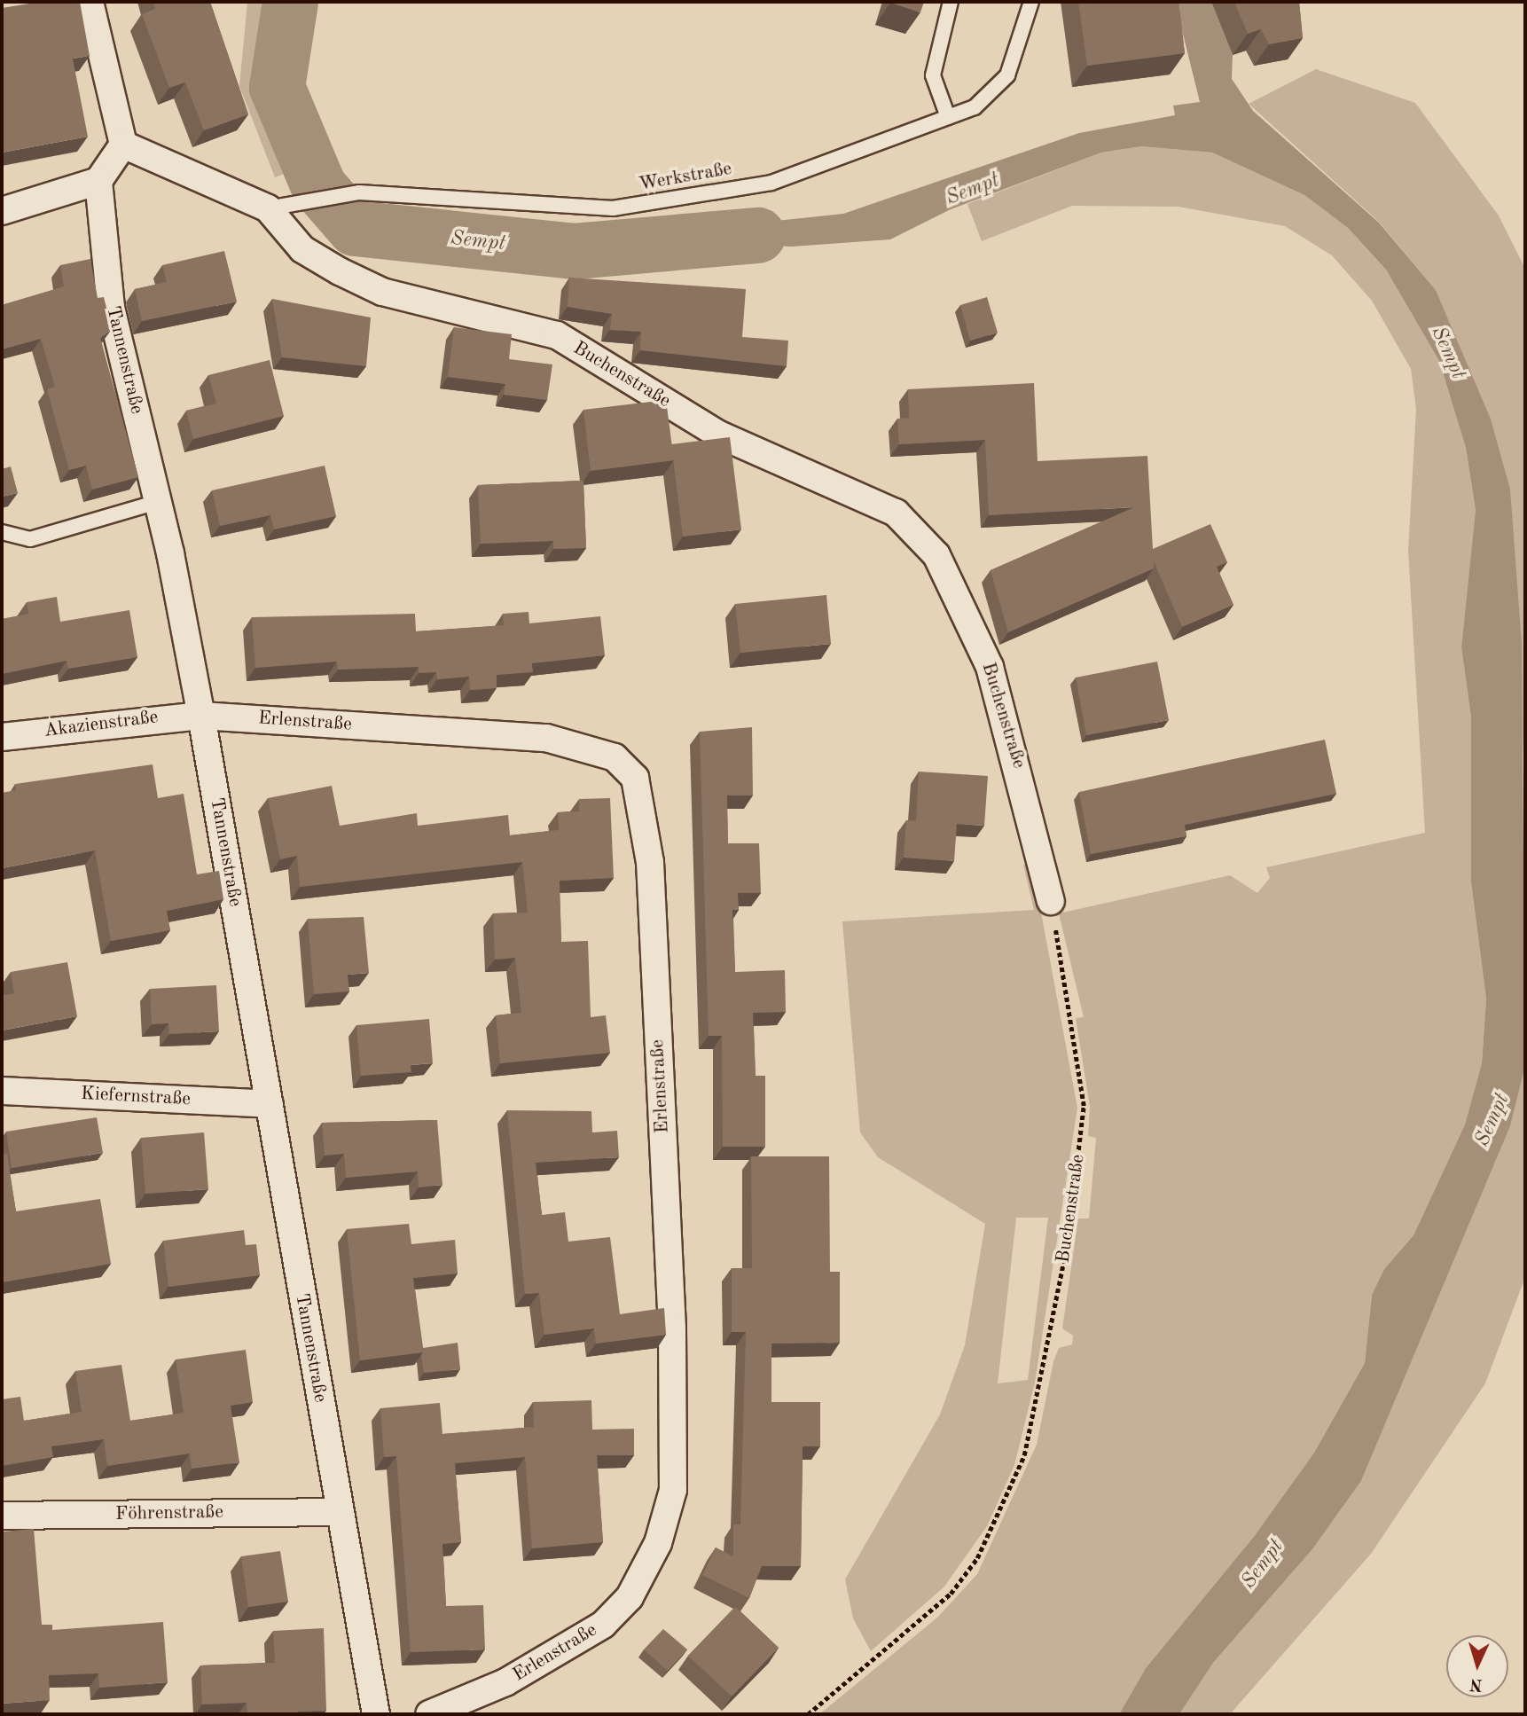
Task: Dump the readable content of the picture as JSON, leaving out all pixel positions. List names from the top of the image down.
{
  "streets": {
    "street": [
      "Tannenstraße",
      "Buchenstraße",
      "Erlenstraße",
      "Akazienstraße",
      "Kiefernstraße",
      "Föhrenstraße"
    ],
    "lane": ["Werkstraße"]
  },
  "crossings": [
    ["Werkstraße", "Buchenstraße"],
    ["Tannenstraße", "Erlenstraße"],
    ["Tannenstraße", "Akazienstraße"],
    ["Tannenstraße", "Kiefernstraße"],
    ["Tannenstraße", "Föhrenstraße"],
    ["Erlenstraße", "Akazienstraße"]
  ],
  "water": ["Sempt"],
  "north": "bottom"
}
